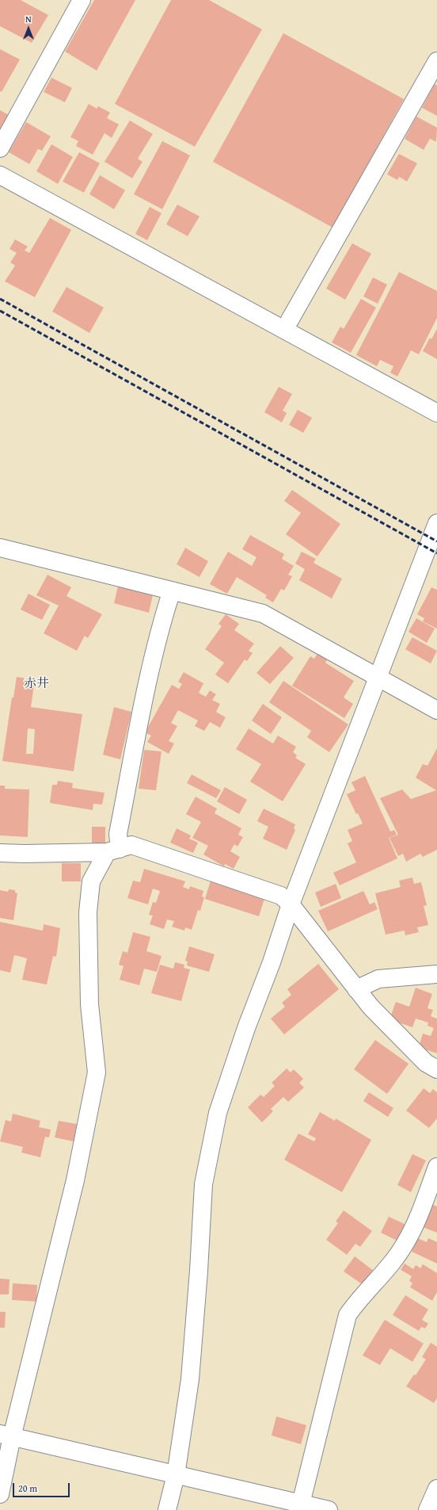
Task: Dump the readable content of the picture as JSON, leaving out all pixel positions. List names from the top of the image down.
{
  "districts": ["赤井"],
  "scale_bar": "20 m",
  "north": "top"
}
